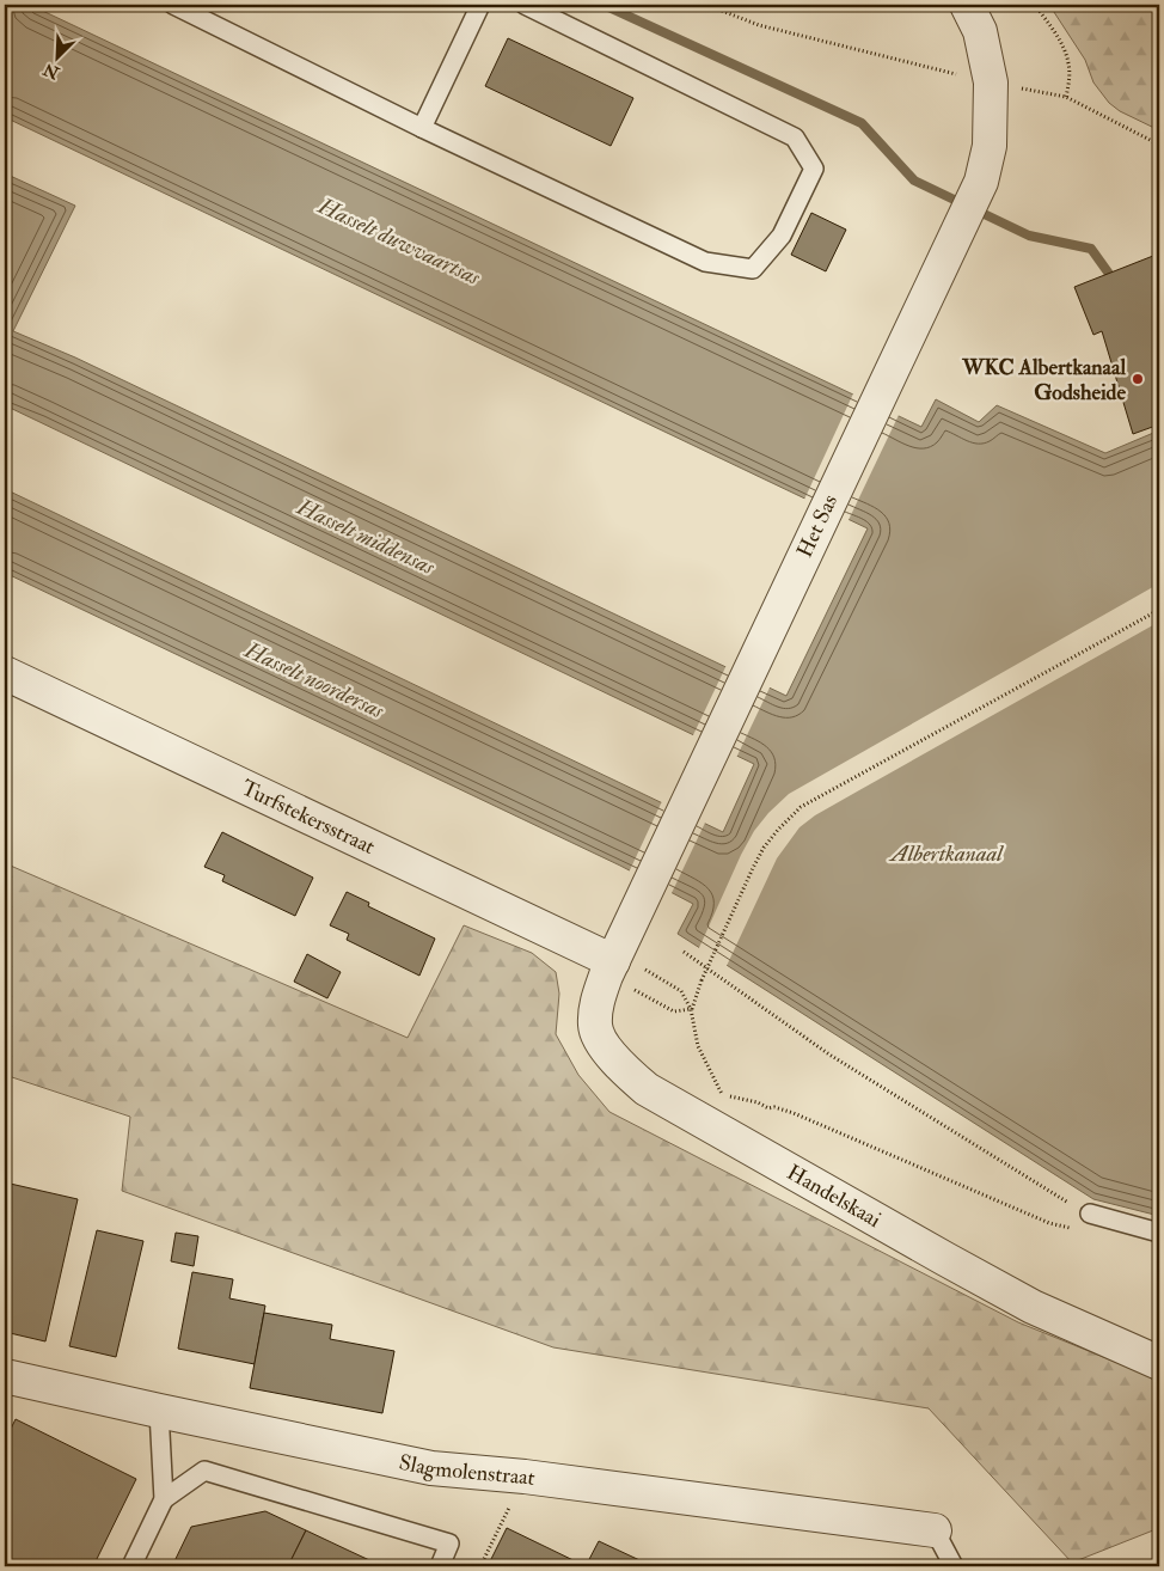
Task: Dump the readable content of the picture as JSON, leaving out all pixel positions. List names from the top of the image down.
{
  "streets": {
    "street": [
      "Het Sas",
      "Turfstekersstraat",
      "Handelskaai",
      "Slagmolenstraat"
    ]
  },
  "crossings": [
    ["Het Sas", "Turfstekersstraat"],
    ["Het Sas", "Handelskaai"],
    ["Turfstekersstraat", "Handelskaai"]
  ],
  "water": [
    "Hasselt duwvaartsas",
    "Hasselt middensas",
    "Hasselt noordersas",
    "Albertkanaal"
  ],
  "places": ["WKC Albertkanaal Godsheide"],
  "north": "bottom left"
}
